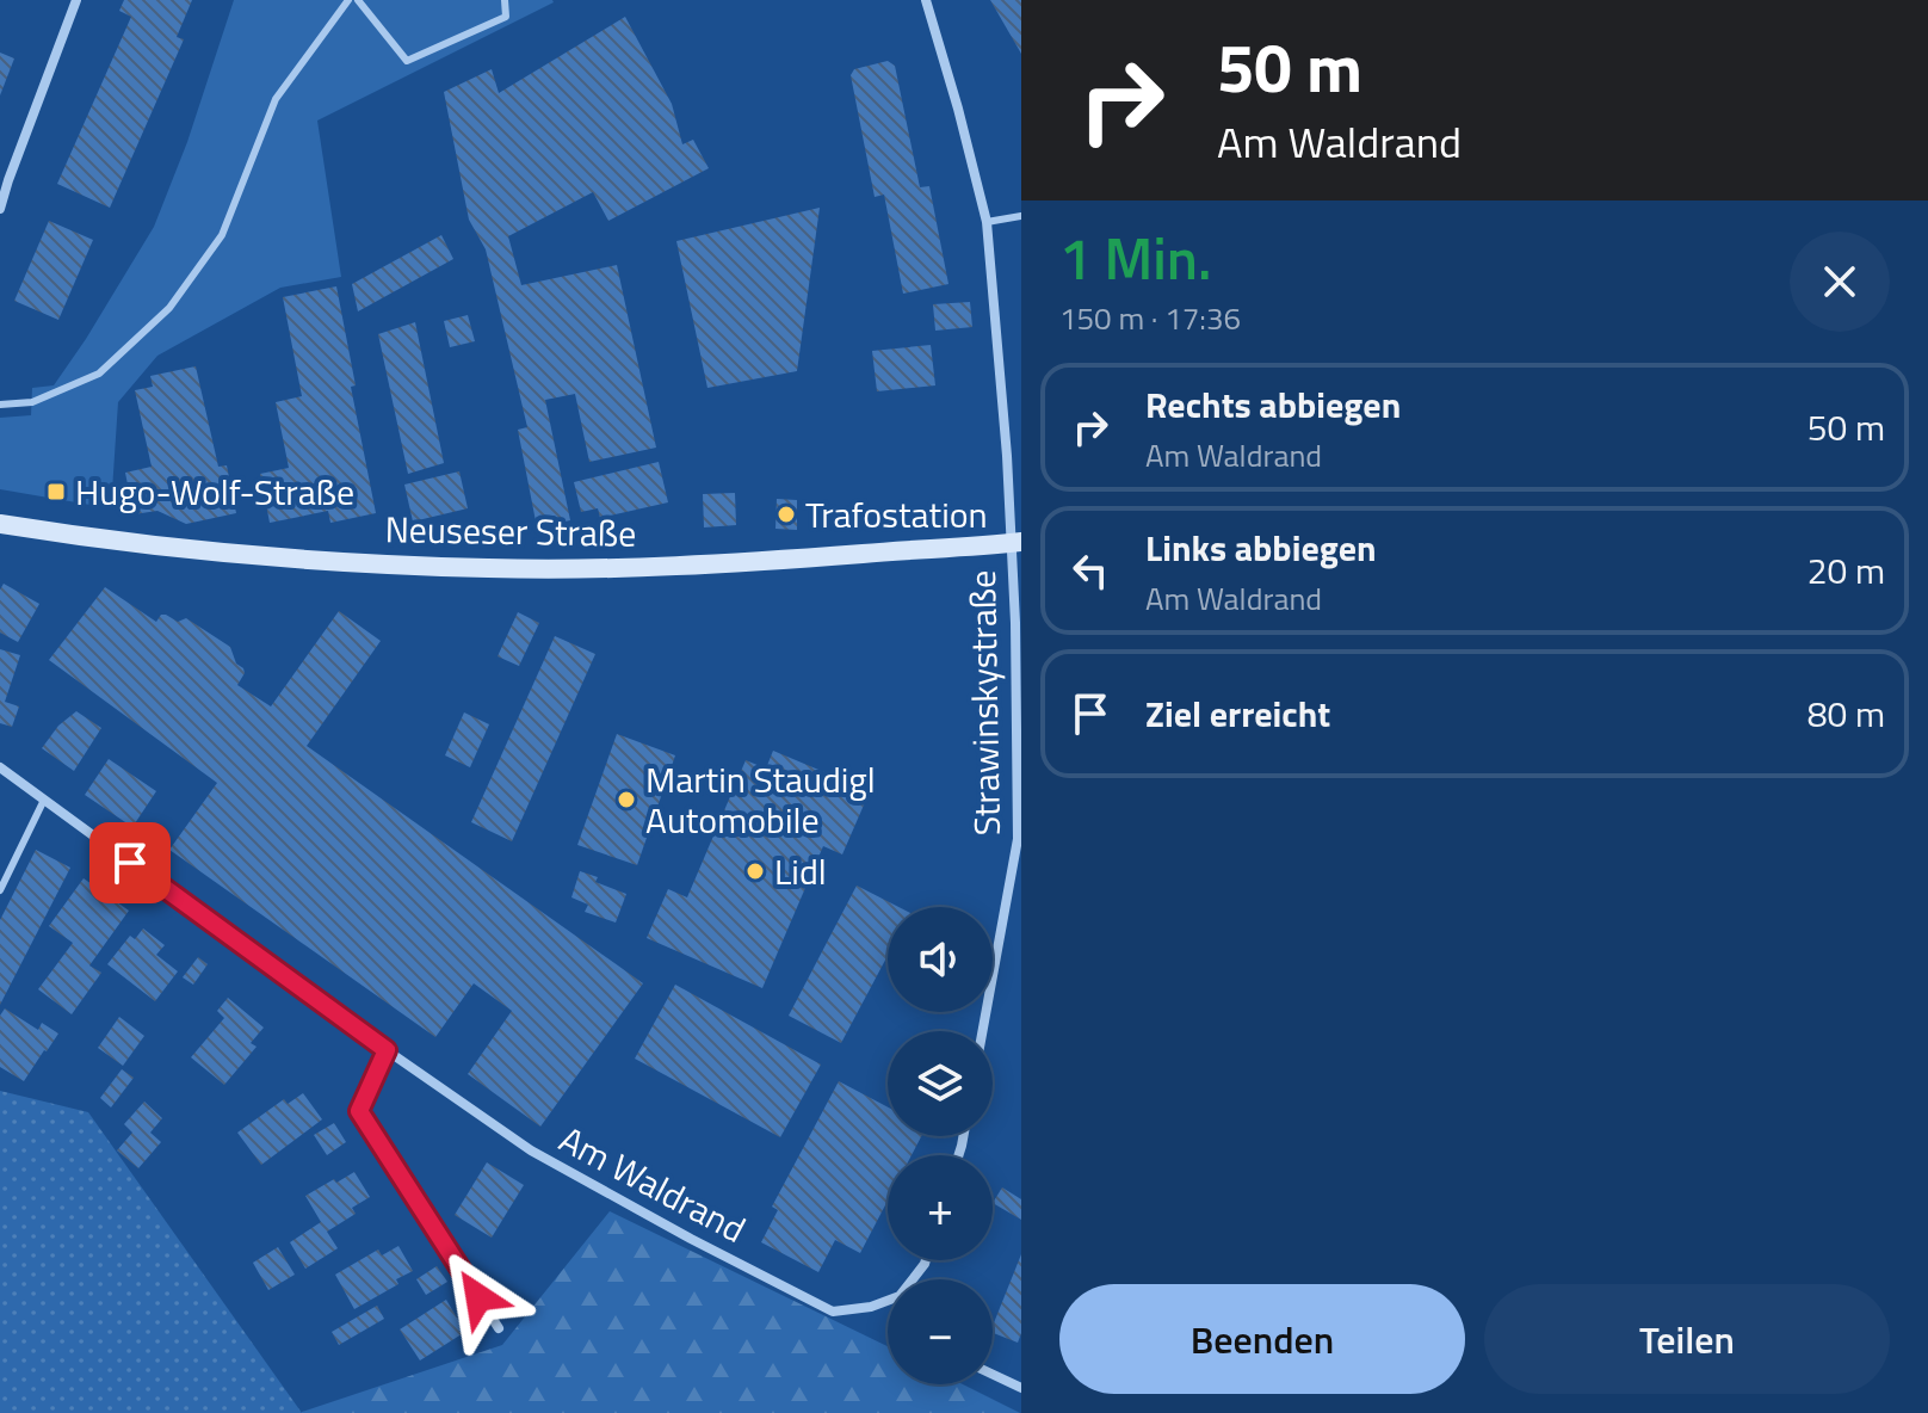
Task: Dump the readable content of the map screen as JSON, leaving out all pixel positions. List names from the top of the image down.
{
  "streets": {
    "main road": ["Neuseser Straße"],
    "street": ["Strawinskystraße", "Am Waldrand"]
  },
  "crossings": [
    ["Neuseser Straße", "Strawinskystraße"]
  ],
  "places": {
    "transit": ["Hugo-Wolf-Straße"],
    "other": ["Trafostation", "Martin Staudigl Automobile", "Lidl"]
  },
  "page": {
    "turn": ["50 m", "Am Waldrand"],
    "heading": ["1 Min.", "150 m · 17:36"],
    "list": [
      {
        "name": "Rechts abbiegen",
        "note": "Am Waldrand",
        "value": "50 m"
      },
      {
        "name": "Links abbiegen",
        "note": "Am Waldrand",
        "value": "20 m"
      },
      {
        "name": "Ziel erreicht",
        "value": "80 m"
      }
    ],
    "map_buttons": ["+", "−"],
    "buttons": ["Beenden", "Teilen"]
  }
}
